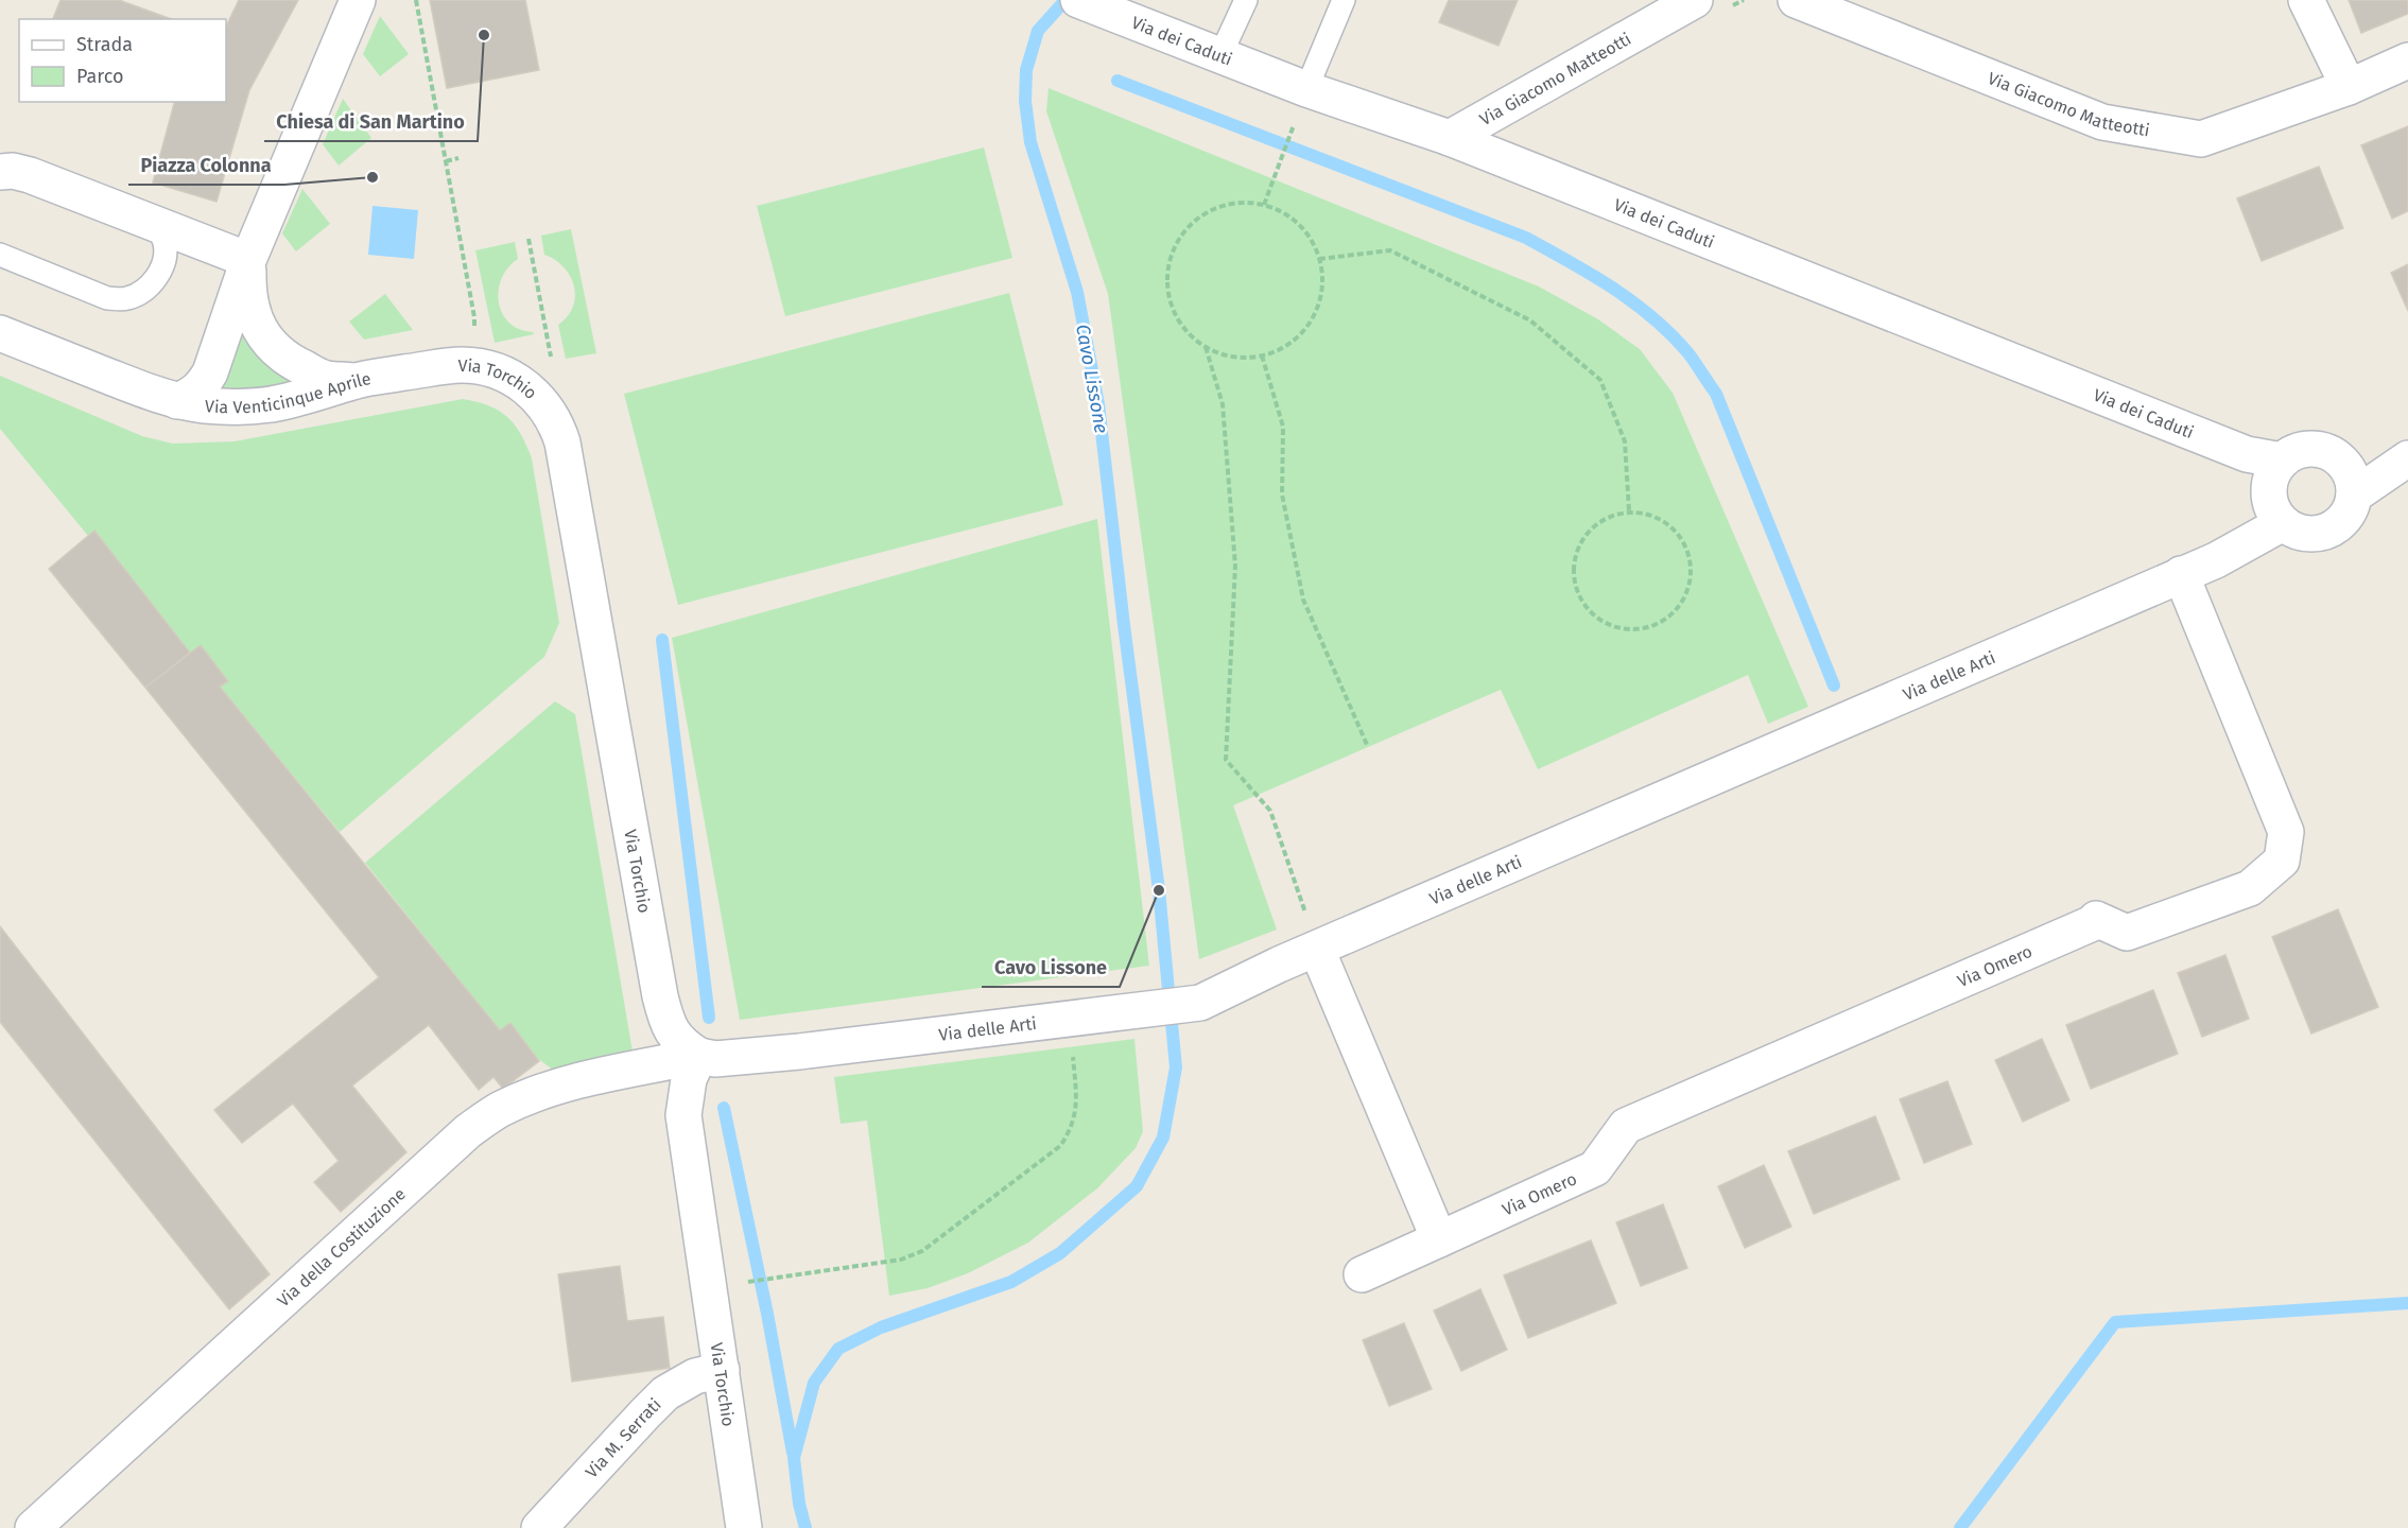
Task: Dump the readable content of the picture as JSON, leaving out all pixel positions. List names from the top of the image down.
{
  "streets": {
    "street": [
      "Via dei Caduti",
      "Via Giacomo Matteotti",
      "Via Torchio",
      "Via Venticinque Aprile",
      "Via delle Arti",
      "Via Omero",
      "Via della Costituzione",
      "Via M. Serrati"
    ]
  },
  "crossings": [
    ["Via dei Caduti", "Via Giacomo Matteotti"],
    ["Via dei Caduti", "Via delle Arti"],
    ["Via Torchio", "Via Venticinque Aprile"],
    ["Via Torchio", "Via delle Arti"],
    ["Via Torchio", "Via della Costituzione"],
    ["Via Torchio", "Via M. Serrati"],
    ["Via delle Arti", "Via Omero"],
    ["Via delle Arti", "Via della Costituzione"]
  ],
  "water": ["Cavo Lissone"],
  "places": ["Chiesa di San Martino", "Piazza Colonna", "Cavo Lissone"],
  "legend": ["Strada", "Parco"]
}
